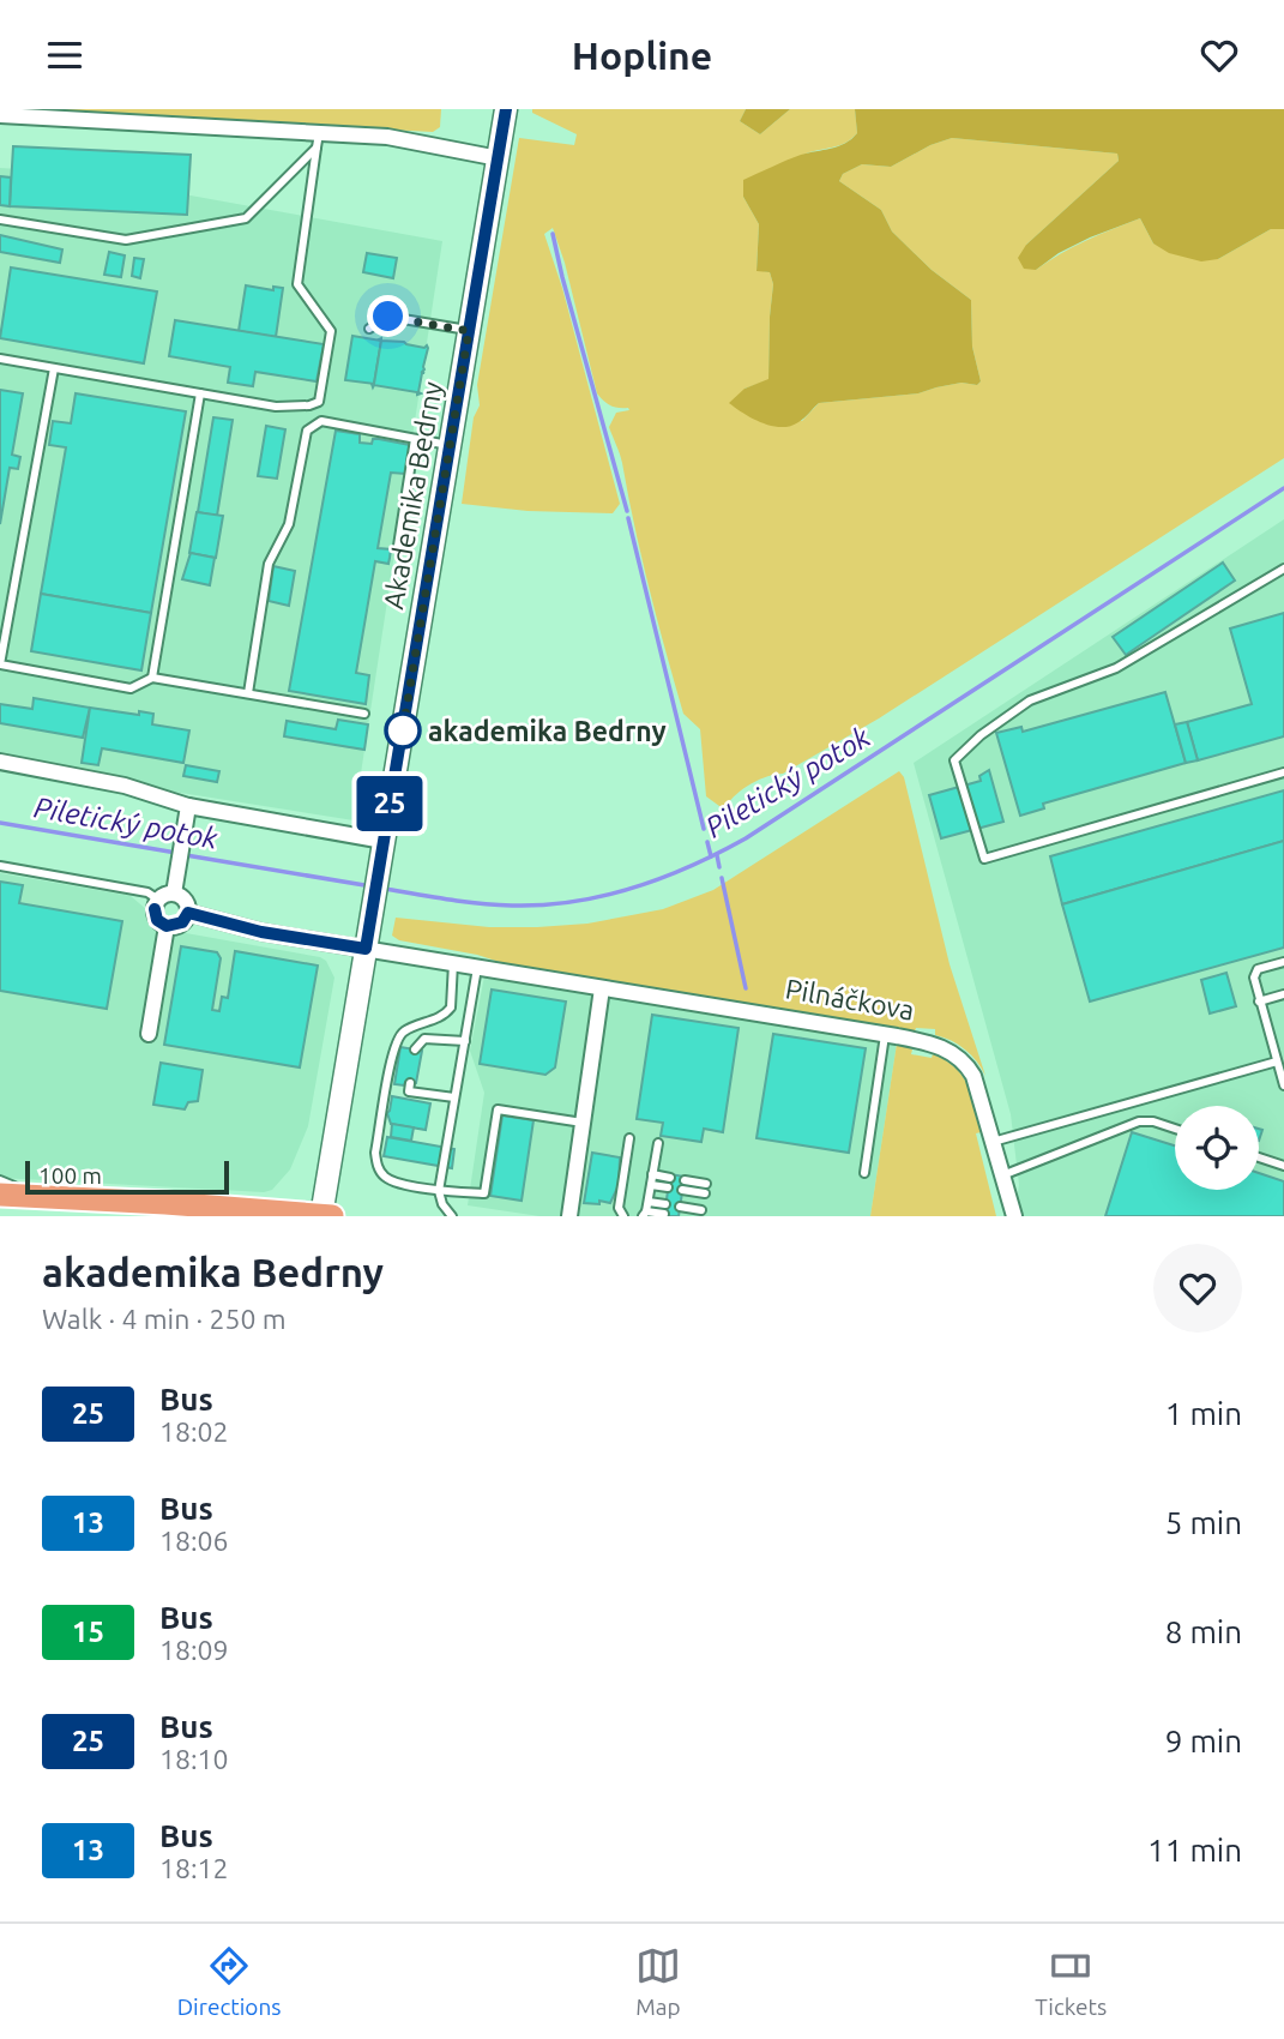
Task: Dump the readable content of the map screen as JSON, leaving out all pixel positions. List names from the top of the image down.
{
  "streets": {
    "street": ["Akademika Bedrny", "Pilnáčkova"]
  },
  "crossings": [
    ["Akademika Bedrny", "Pilnáčkova"]
  ],
  "water": ["Piletický potok"],
  "places": ["akademika Bedrny"],
  "lines": ["bus line 25"],
  "scale_bar": "100 m",
  "page": {
    "header": "Hopline",
    "on_map": "25",
    "scale": "100 m",
    "heading": ["akademika Bedrny", "Walk · 4 min · 250 m"],
    "list": [
      {
        "mark": "25",
        "name": "Bus",
        "note": "18:02",
        "value": "1 min"
      },
      {
        "mark": "13",
        "name": "Bus",
        "note": "18:06",
        "value": "5 min"
      },
      {
        "mark": "15",
        "name": "Bus",
        "note": "18:09",
        "value": "8 min"
      },
      {
        "mark": "25",
        "name": "Bus",
        "note": "18:10",
        "value": "9 min"
      },
      {
        "mark": "13",
        "name": "Bus",
        "note": "18:12",
        "value": "11 min"
      }
    ],
    "tabs": ["Directions", "Map", "Tickets"]
  }
}
